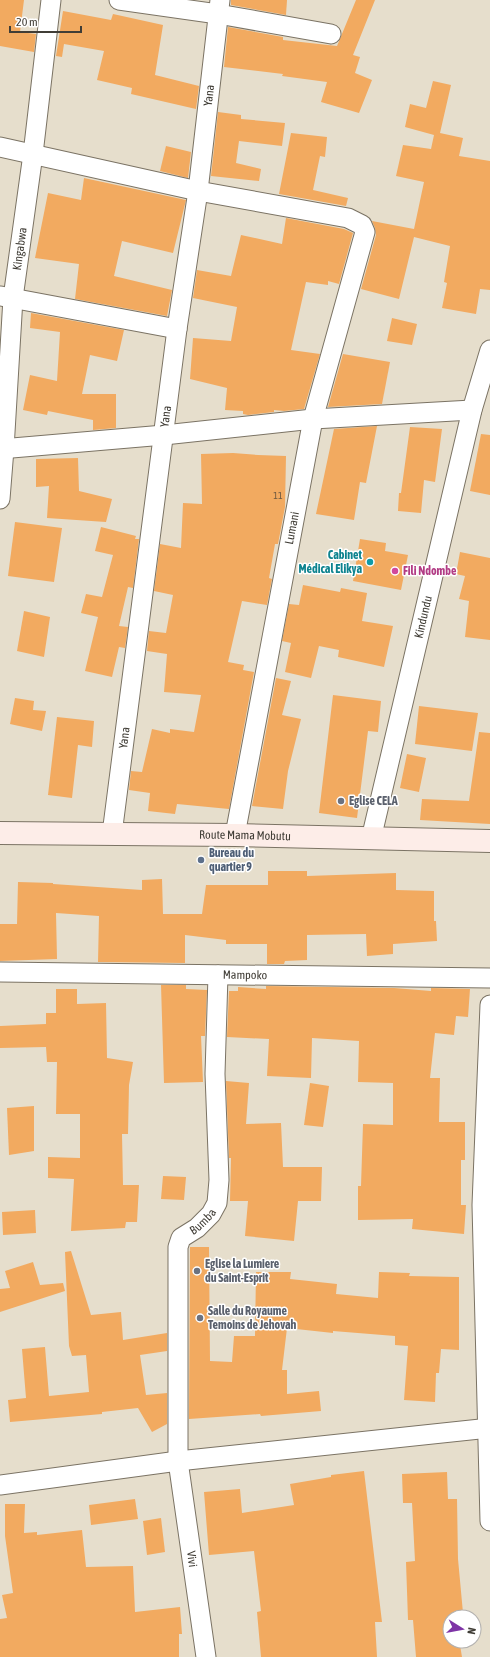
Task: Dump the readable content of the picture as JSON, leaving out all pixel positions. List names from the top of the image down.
{
  "streets": {
    "street": [
      "Yana",
      "Kingabwa",
      "Lumani",
      "Kindundu",
      "Route Mama Mobutu",
      "Mampoko",
      "Bumba",
      "Vivi"
    ]
  },
  "crossings": [
    ["Yana", "Lumani"],
    ["Yana", "Route Mama Mobutu"],
    ["Lumani", "Route Mama Mobutu"],
    ["Kindundu", "Route Mama Mobutu"],
    ["Mampoko", "Bumba"],
    ["Bumba", "Vivi"]
  ],
  "places": [
    "Cabinet Médical Elikya",
    "Fili Ndombe",
    "Eglise CELA",
    "Bureau du quartier 9",
    "Eglise la Lumiere du Saint-Esprit",
    "Salle du Royaume Temoins de Jehovah"
  ],
  "house_numbers": ["11"],
  "scale_bar": "20 m",
  "north": "right"
}
